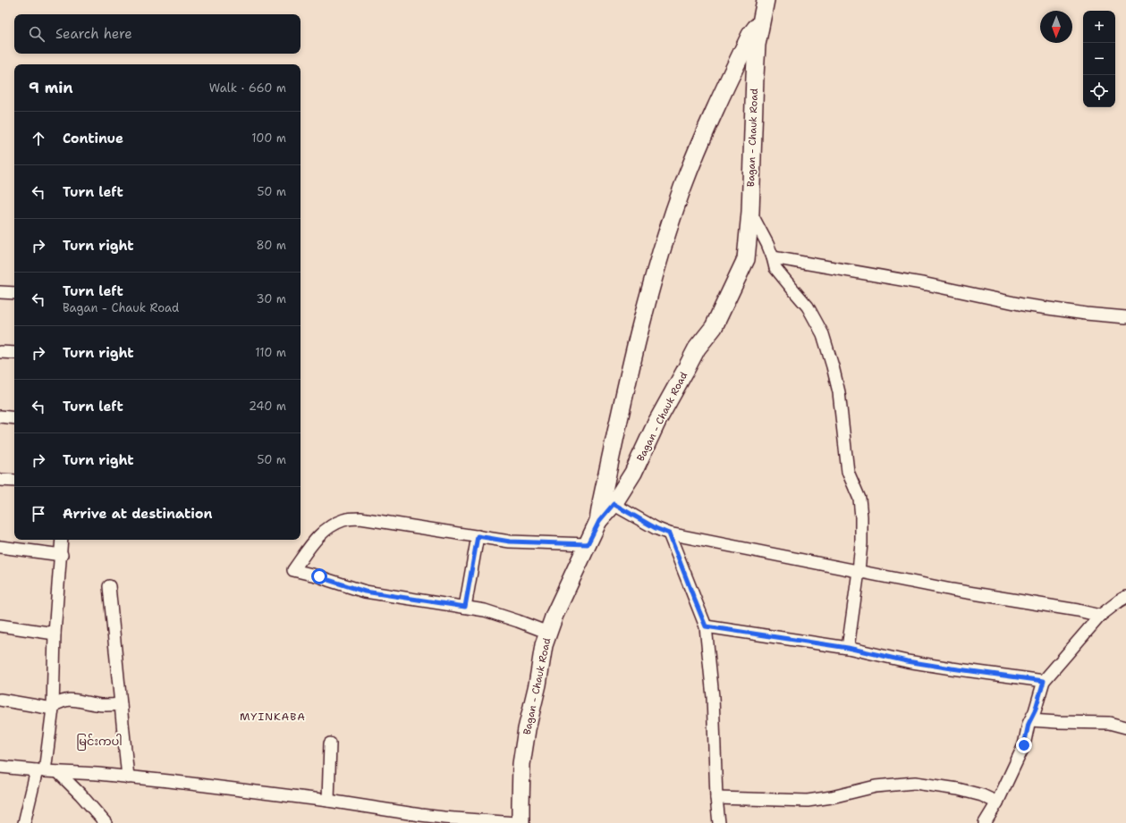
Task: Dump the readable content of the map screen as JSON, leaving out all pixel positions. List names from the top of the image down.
{
  "streets": {
    "main road": ["Bagan - Chauk Road"]
  },
  "districts": ["MYINKABA", "မြင်းကပါ"],
  "north": "bottom",
  "page": {
    "map_buttons": ["+", "−"],
    "search": "Search here",
    "heading": ["9 min", "Walk · 660 m"],
    "list": [
      ["Continue", "100 m"],
      ["Turn left", "50 m"],
      ["Turn right", "80 m"],
      ["Turn left", "Bagan - Chauk Road", "30 m"],
      ["Turn right", "110 m"],
      ["Turn left", "240 m"],
      ["Turn right", "50 m"],
      "Arrive at destination"
    ]
  }
}
